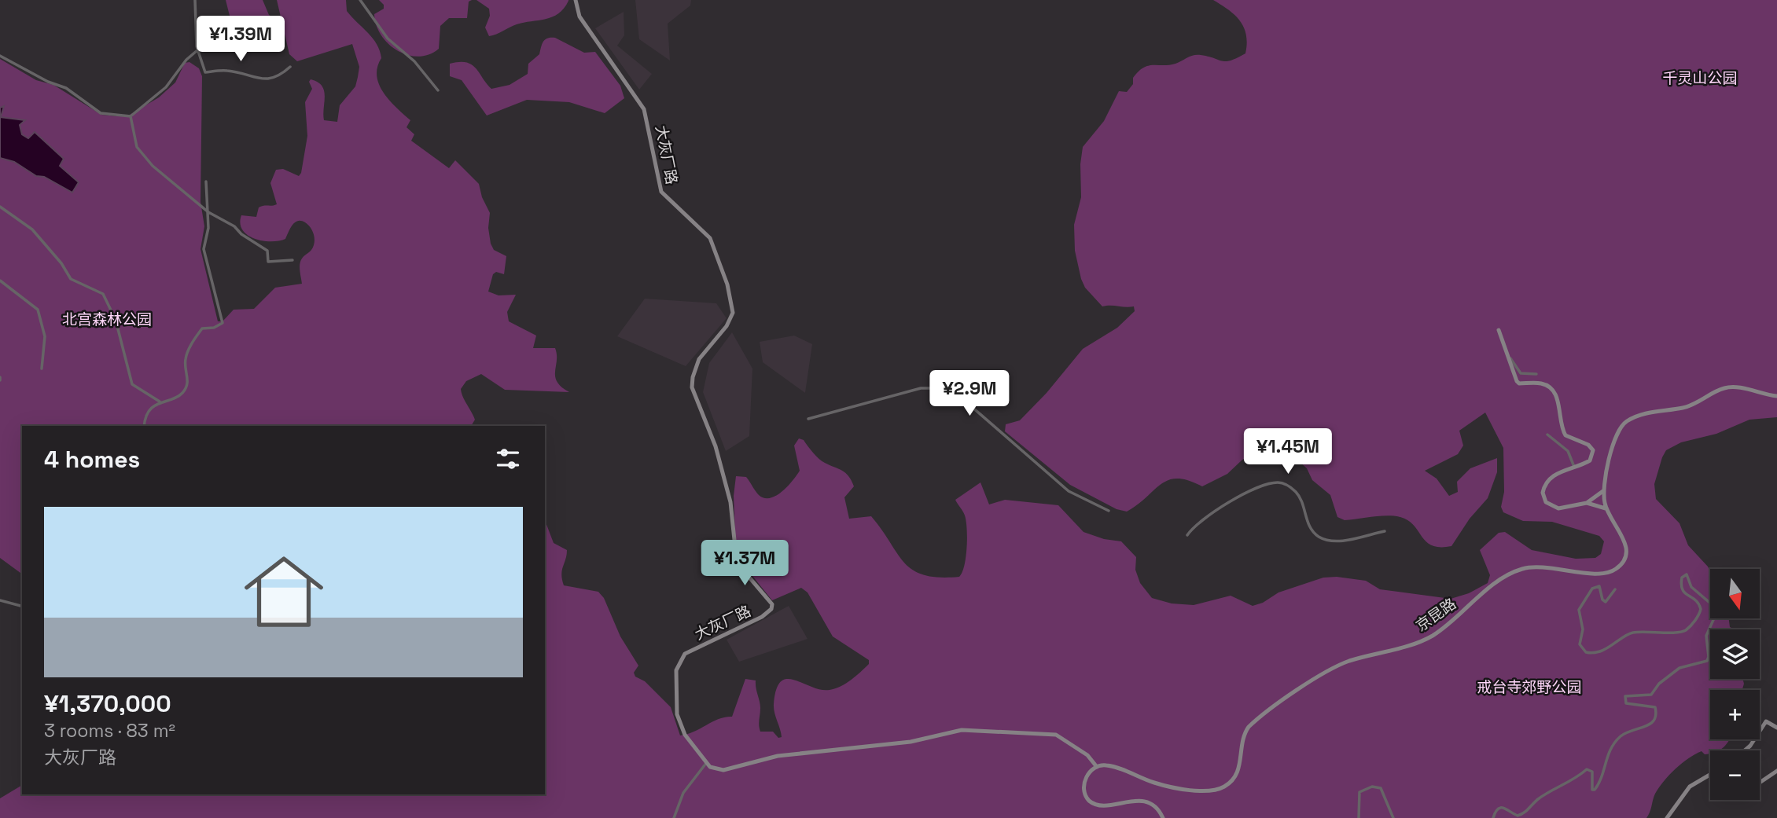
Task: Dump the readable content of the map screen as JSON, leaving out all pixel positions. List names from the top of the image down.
{
  "streets": {
    "street": ["大灰厂路", "京昆路"]
  },
  "parks": ["千灵山公园", "北宫森林公园", "戒台寺郊野公园"],
  "north": "bottom",
  "page": {
    "price": [
      "¥1.39M",
      "¥2.9M",
      "¥1.45M",
      "¥1.37M"
    ],
    "heading": "4 homes",
    "list": [
      {
        "name": "¥1,370,000",
        "note": "3 rooms · 83 m² · 大灰厂路"
      }
    ],
    "map_buttons": ["+", "−"]
  }
}
